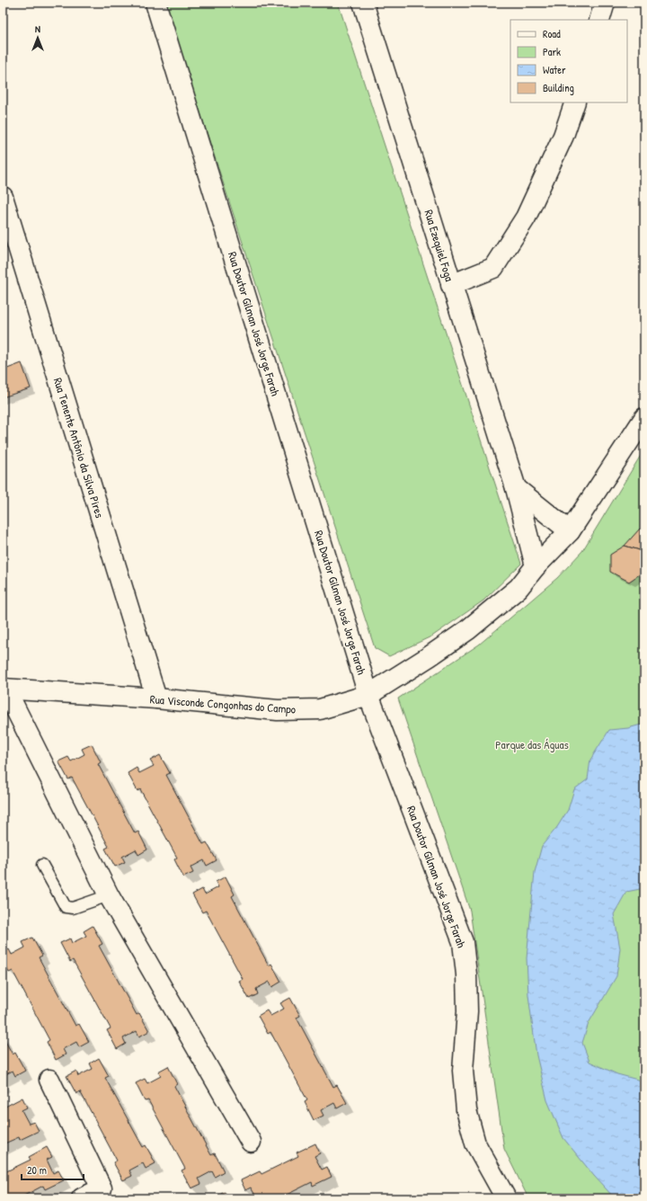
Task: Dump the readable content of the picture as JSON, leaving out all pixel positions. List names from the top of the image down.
{
  "streets": {
    "street": [
      "Rua Ezequiel Foga",
      "Rua Doutor Gilman José Jorge Farah",
      "Rua Tenente Antônio da Silva Pires",
      "Rua Visconde Congonhas do Campo"
    ]
  },
  "crossings": [
    ["Rua Ezequiel Foga", "Rua Visconde Congonhas do Campo"],
    ["Rua Doutor Gilman José Jorge Farah", "Rua Visconde Congonhas do Campo"],
    ["Rua Tenente Antônio da Silva Pires", "Rua Visconde Congonhas do Campo"]
  ],
  "parks": ["Parque das Águas"],
  "legend": [
    "Road",
    "Park",
    "Water",
    "Building"
  ],
  "scale_bar": "20 m",
  "north": "top"
}
